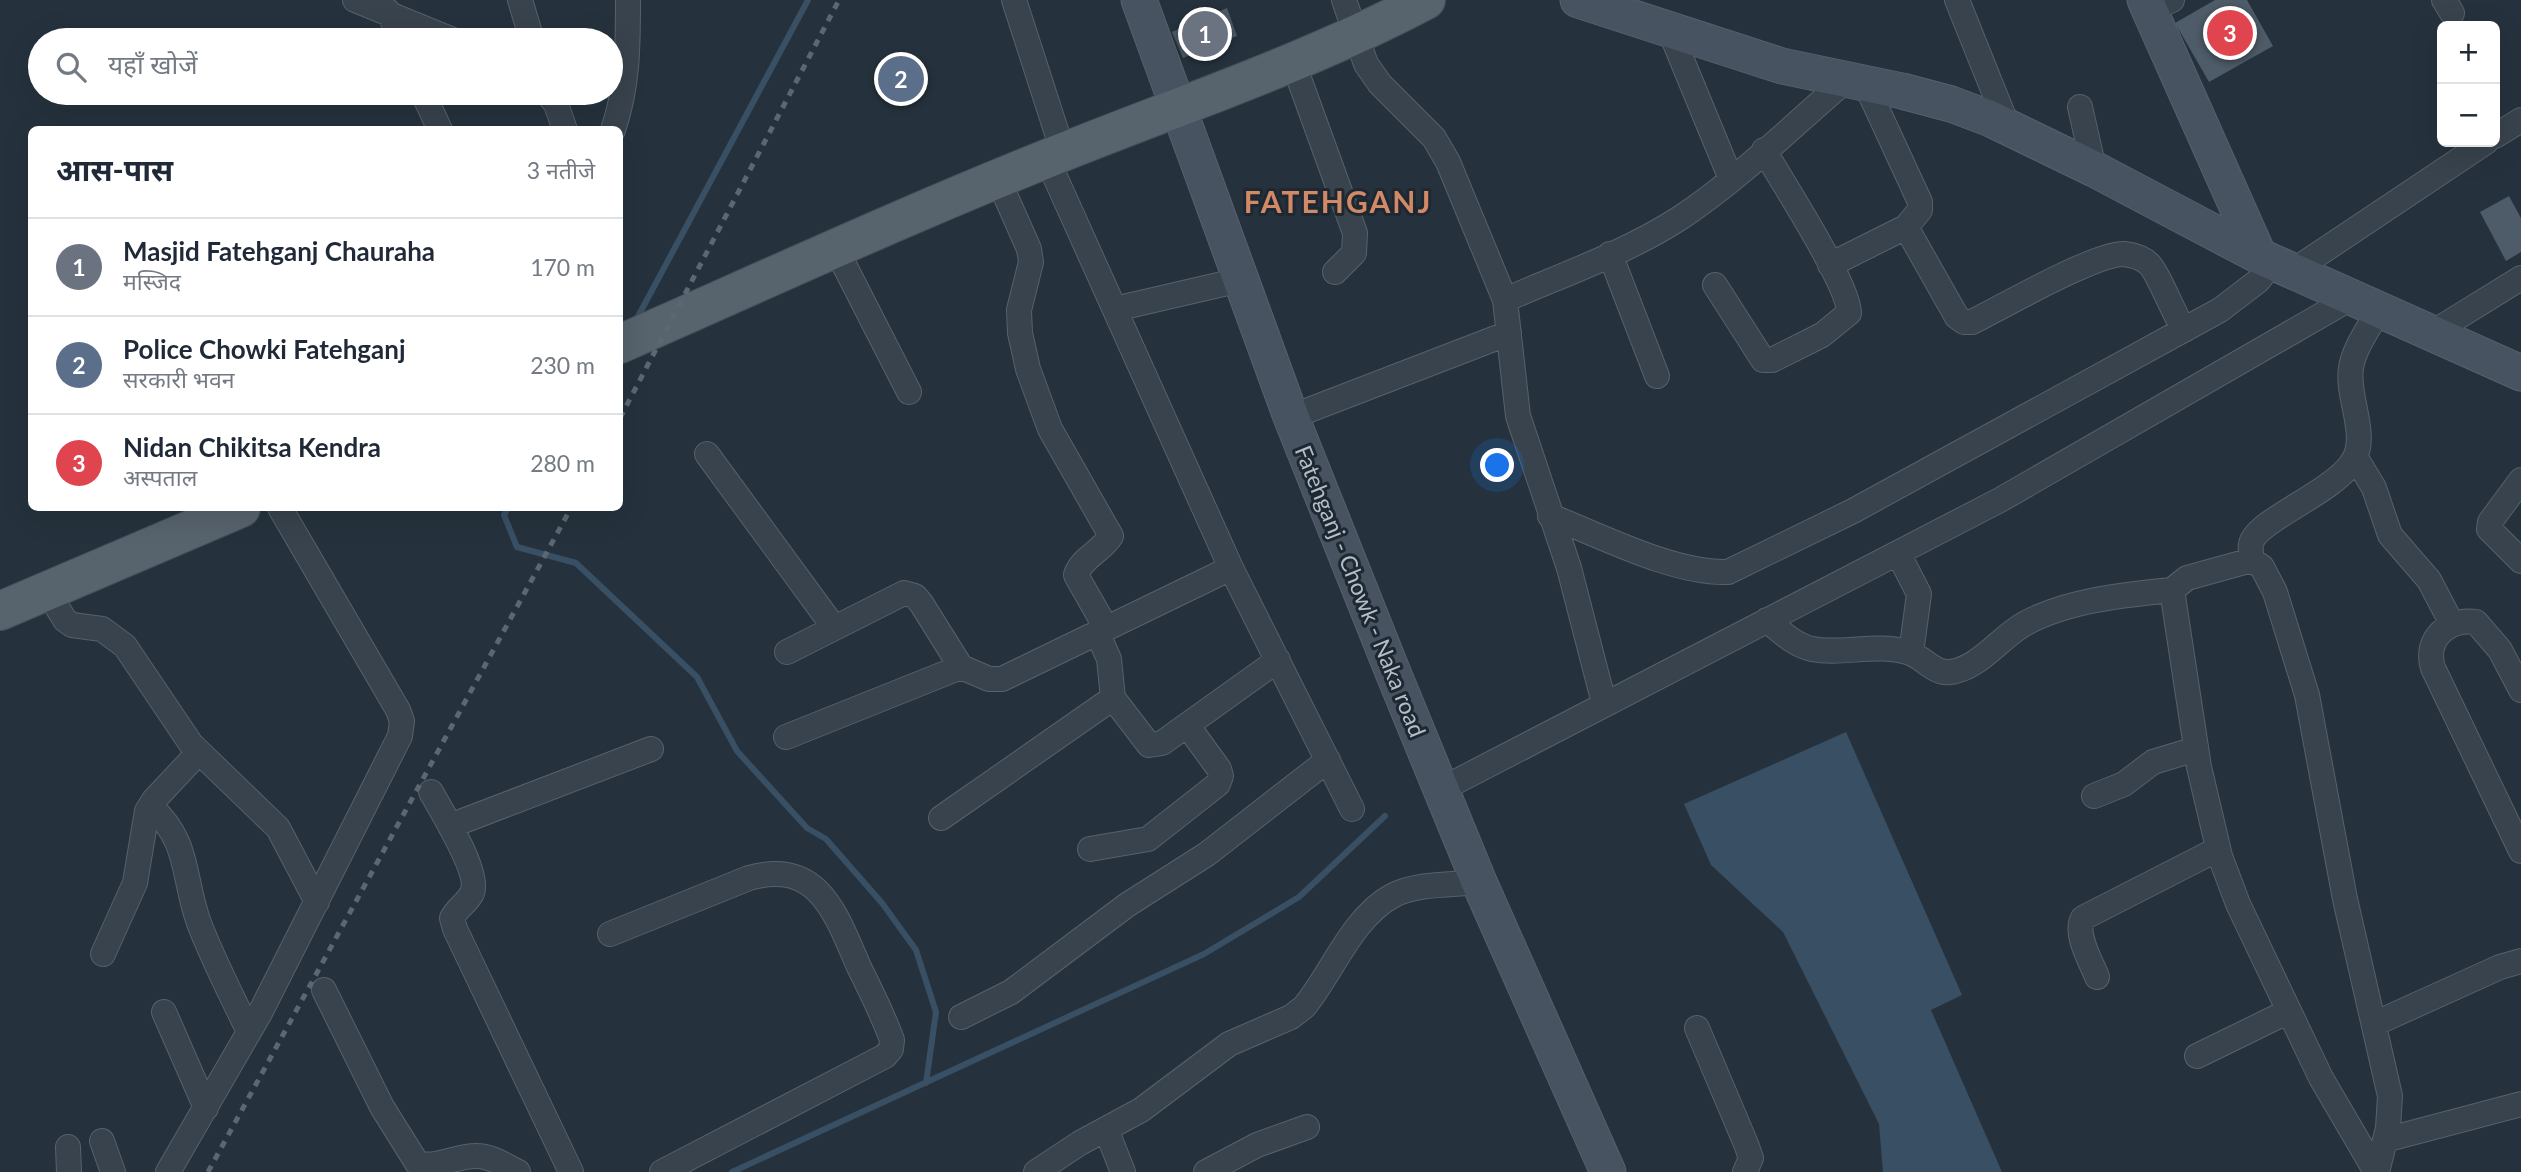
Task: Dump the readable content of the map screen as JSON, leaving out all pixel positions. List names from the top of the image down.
{
  "streets": {
    "street": ["Fatehganj - Chowk - Naka road"]
  },
  "districts": ["FATEHGANJ"],
  "page": {
    "pins": ["3", "1", "2"],
    "map_buttons": ["+", "−"],
    "search": "यहाँ खोजें",
    "heading": ["आस-पास", "3 नतीजे"],
    "list": [
      {
        "mark": "1",
        "name": "Masjid Fatehganj Chauraha",
        "note": "मस्जिद",
        "value": "170 m"
      },
      {
        "mark": "2",
        "name": "Police Chowki Fatehganj",
        "note": "सरकारी भवन",
        "value": "230 m"
      },
      {
        "mark": "3",
        "name": "Nidan Chikitsa Kendra",
        "note": "अस्पताल",
        "value": "280 m"
      }
    ]
  }
}
